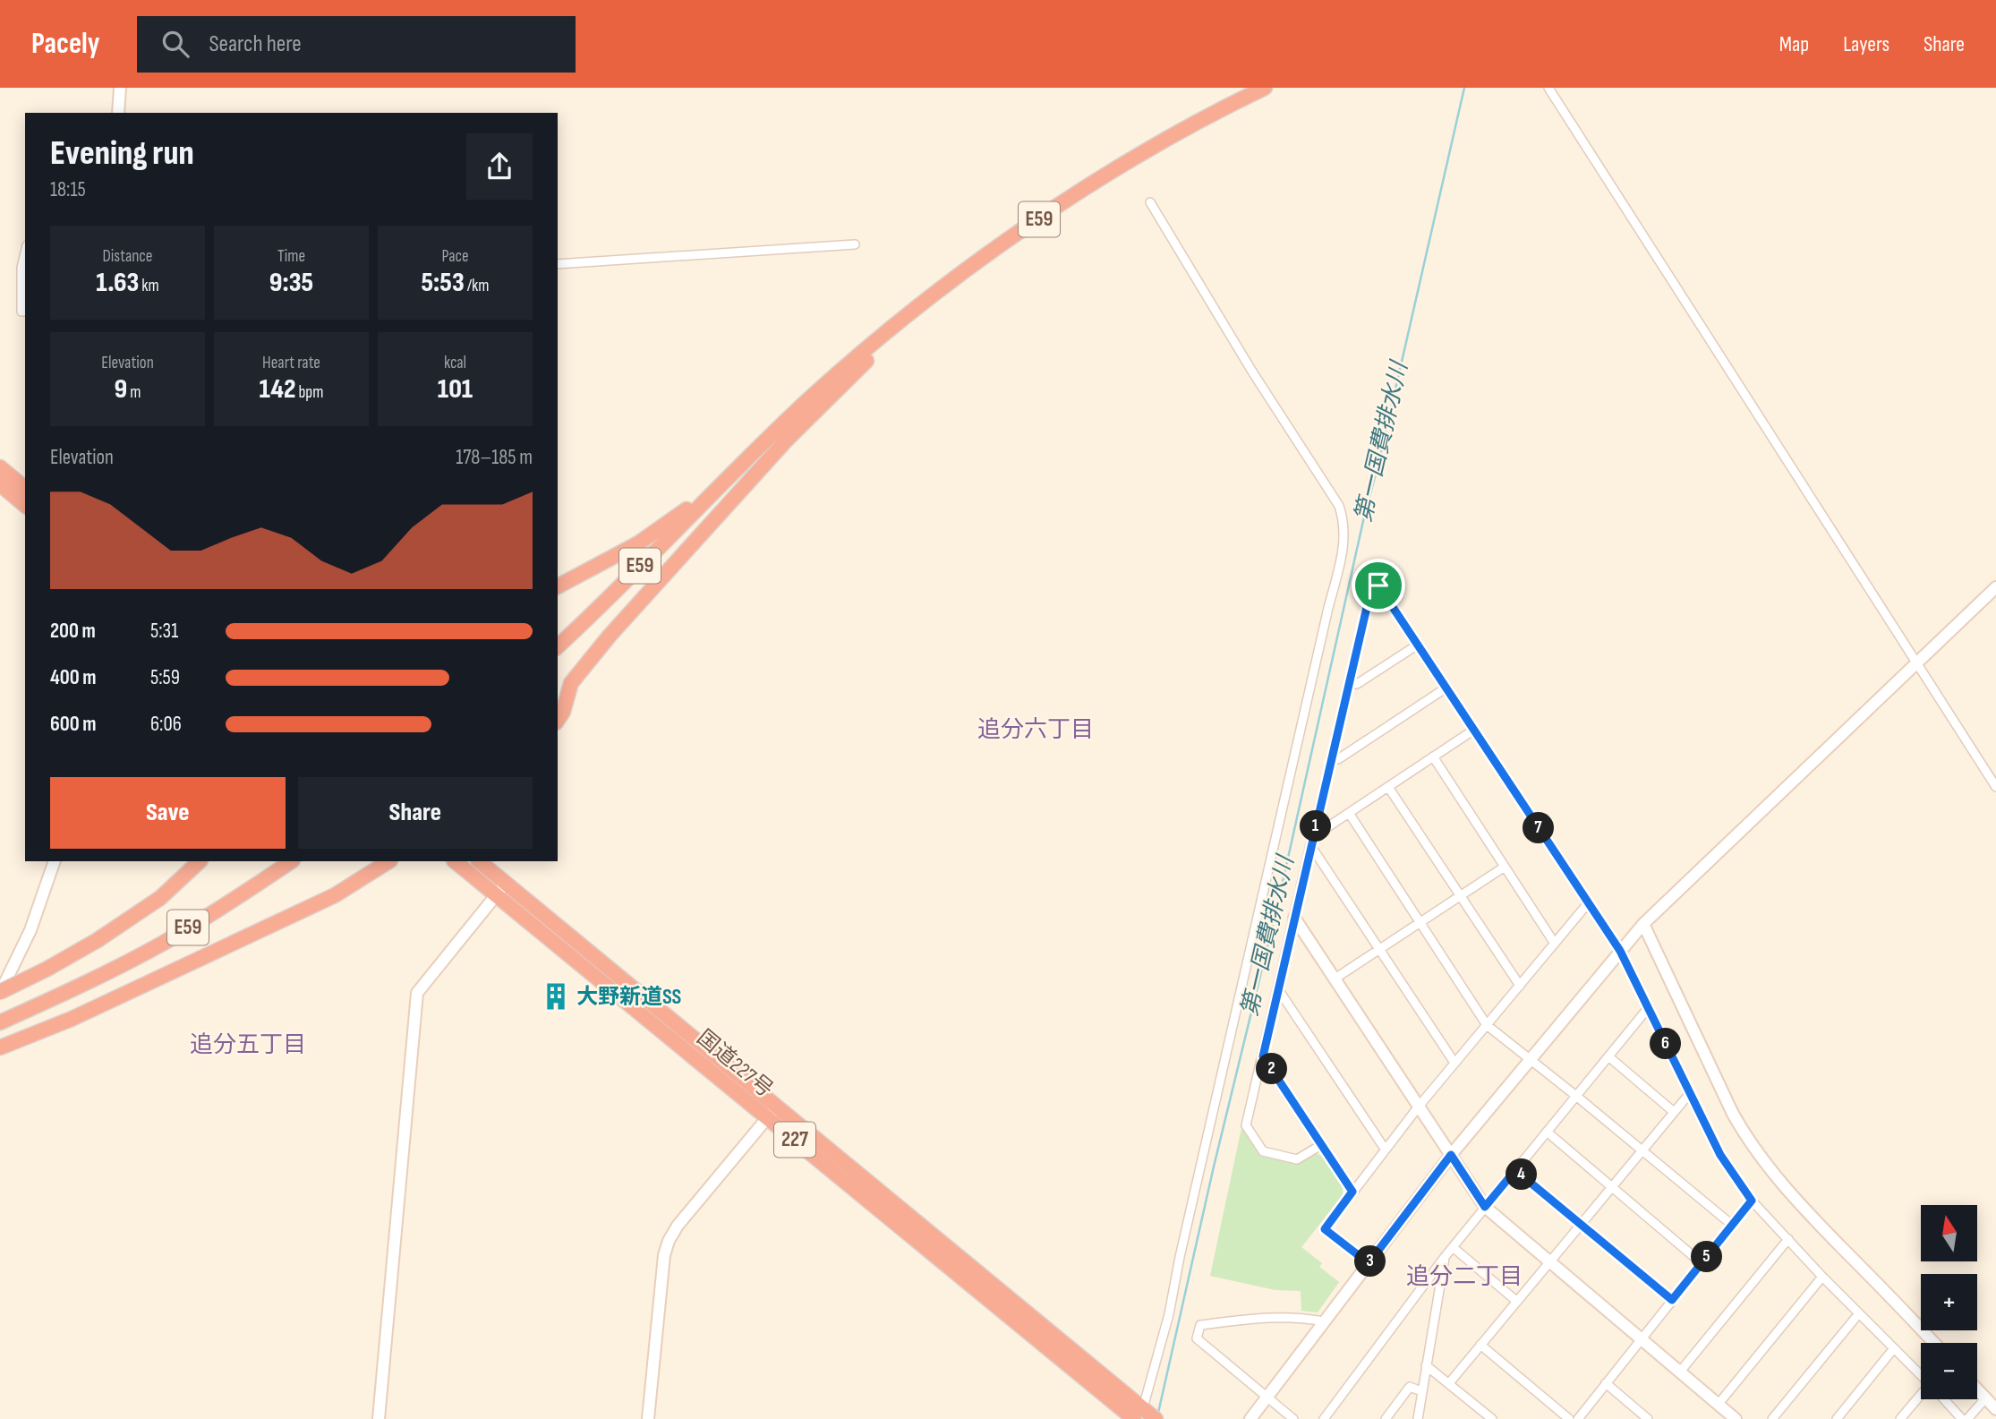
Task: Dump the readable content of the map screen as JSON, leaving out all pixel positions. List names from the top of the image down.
{
  "streets": {
    "highway": ["E59", "国道227号", "227"]
  },
  "districts": ["追分六丁目", "追分五丁目", "追分二丁目"],
  "water": ["第一国費排水川"],
  "places": {
    "building": ["大野新道SS"]
  },
  "north": "top",
  "page": {
    "header": "Pacely",
    "search": "Search here",
    "nav": ["Map", "Layers", "Share"],
    "heading": ["Evening run", "18:15"],
    "stats": [
      ["Distance", "1.63 km"],
      ["Time", "9:35"],
      ["Pace", "5:53 /km"],
      ["Elevation", "9 m"],
      ["Heart rate", "142 bpm"],
      ["kcal", "101"]
    ],
    "chart": ["Elevation", "178–185 m"],
    "list": [
      {
        "name": "200 m",
        "note": "5:31"
      },
      {
        "name": "400 m",
        "note": "5:59"
      },
      {
        "name": "600 m",
        "note": "6:06"
      }
    ],
    "buttons": ["Save", "Share"],
    "pins": [
      "1",
      "7",
      "6",
      "2",
      "4",
      "5",
      "3"
    ],
    "map_buttons": ["+", "−"]
  }
}
